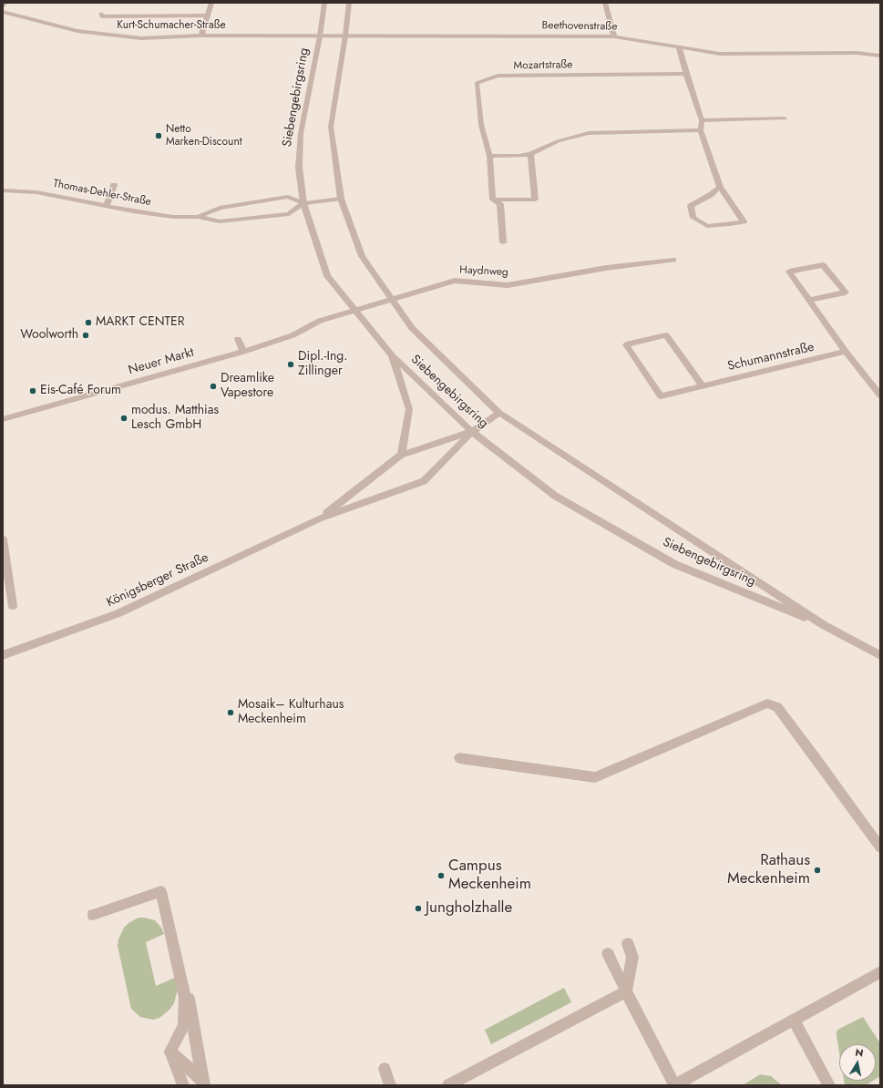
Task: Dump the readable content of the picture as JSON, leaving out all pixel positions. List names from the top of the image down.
{
  "streets": {
    "street": [
      "Kurt-Schumacher-Straße",
      "Beethovenstraße",
      "Mozartstraße",
      "Siebengebirgsring",
      "Thomas-Dehler-Straße",
      "Haydnweg",
      "Schumannstraße",
      "Neuer Markt",
      "Königsberger Straße"
    ]
  },
  "crossings": [
    ["Kurt-Schumacher-Straße", "Beethovenstraße"],
    ["Kurt-Schumacher-Straße", "Siebengebirgsring"],
    ["Beethovenstraße", "Siebengebirgsring"],
    ["Siebengebirgsring", "Thomas-Dehler-Straße"],
    ["Siebengebirgsring", "Königsberger Straße"],
    ["Haydnweg", "Neuer Markt"]
  ],
  "places": [
    "Netto Marken-Discount",
    "MARKT CENTER",
    "Woolworth",
    "Dipl.-Ing. Zillinger",
    "Dreamlike Vapestore",
    "Eis-Café Forum",
    "modus. Matthias Lesch GmbH",
    "Mosaik– Kulturhaus Meckenheim",
    "Rathaus Meckenheim",
    "Campus Meckenheim",
    "Jungholzhalle"
  ],
  "north": "top"
}
